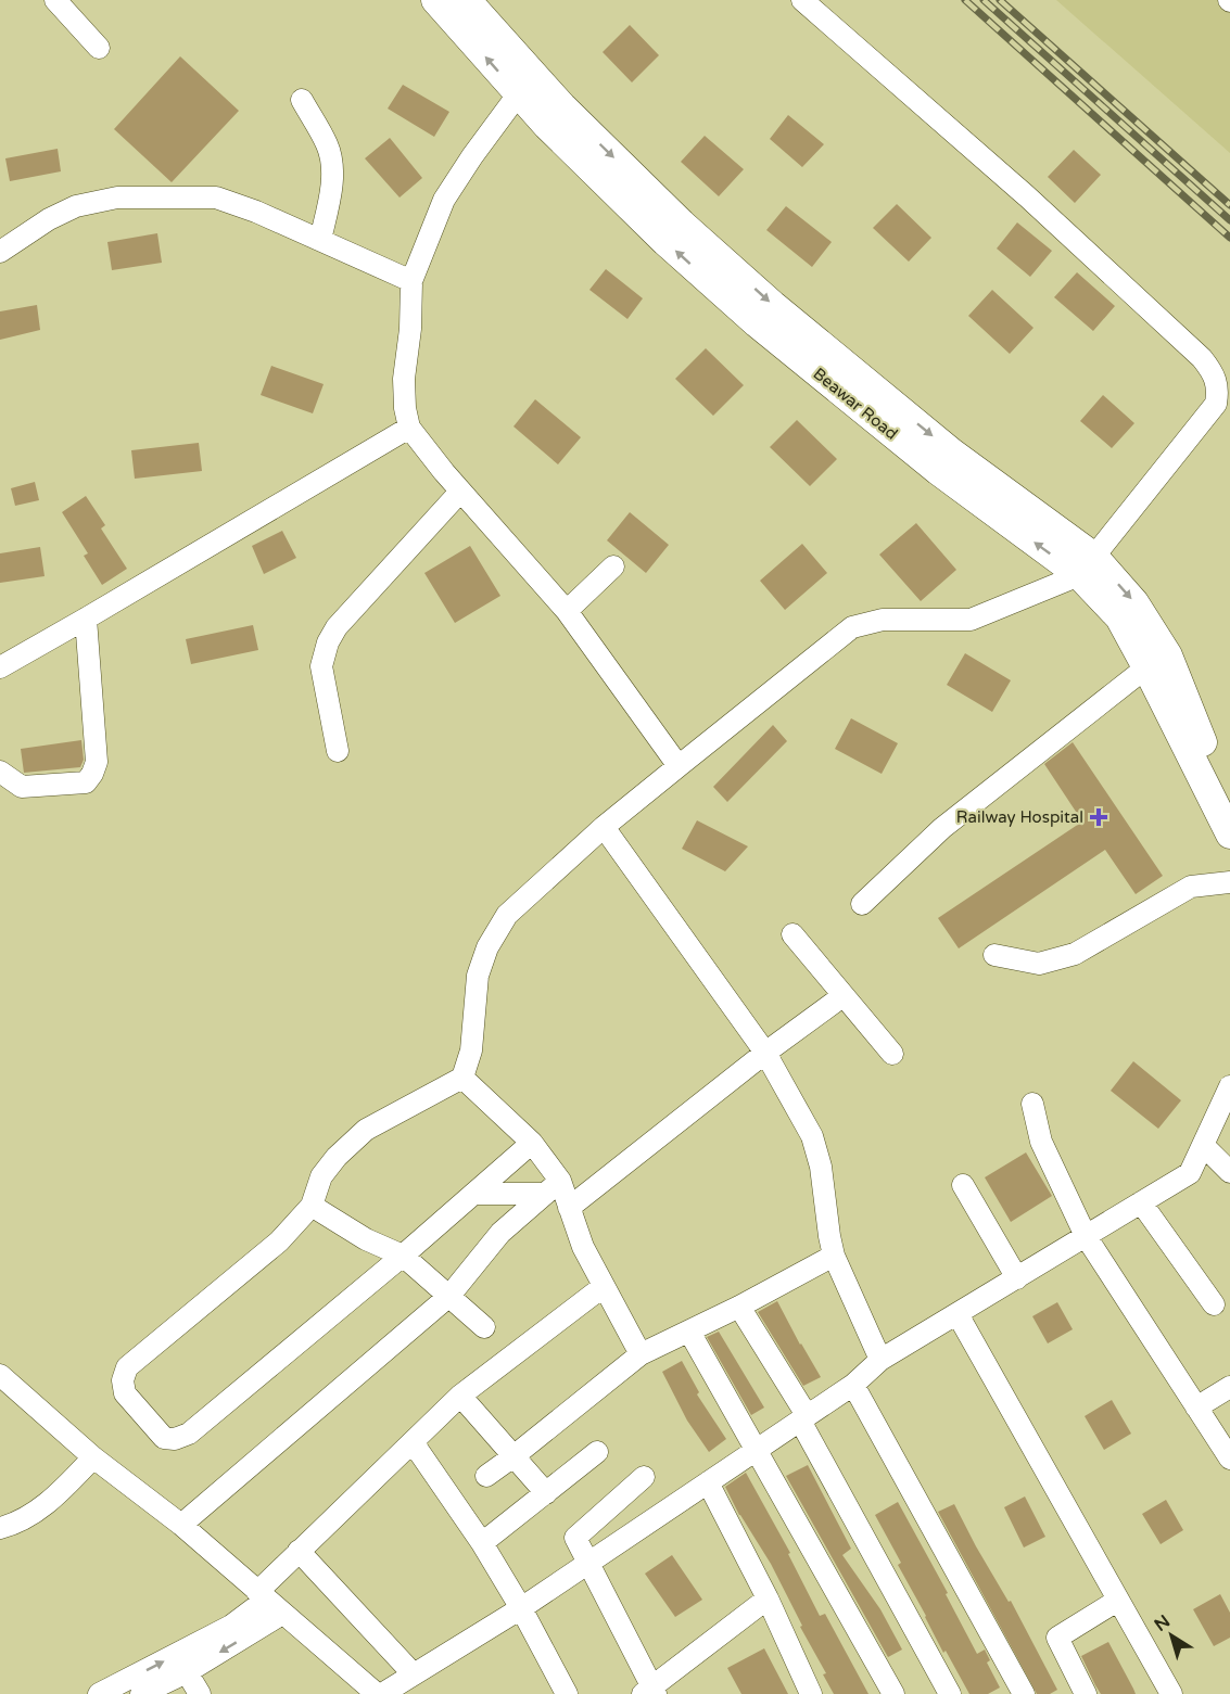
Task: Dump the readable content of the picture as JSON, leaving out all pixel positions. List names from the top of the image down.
{
  "streets": {
    "main road": ["Beawar Road"]
  },
  "places": {
    "health": ["Railway Hospital"]
  },
  "north": "top left"
}
